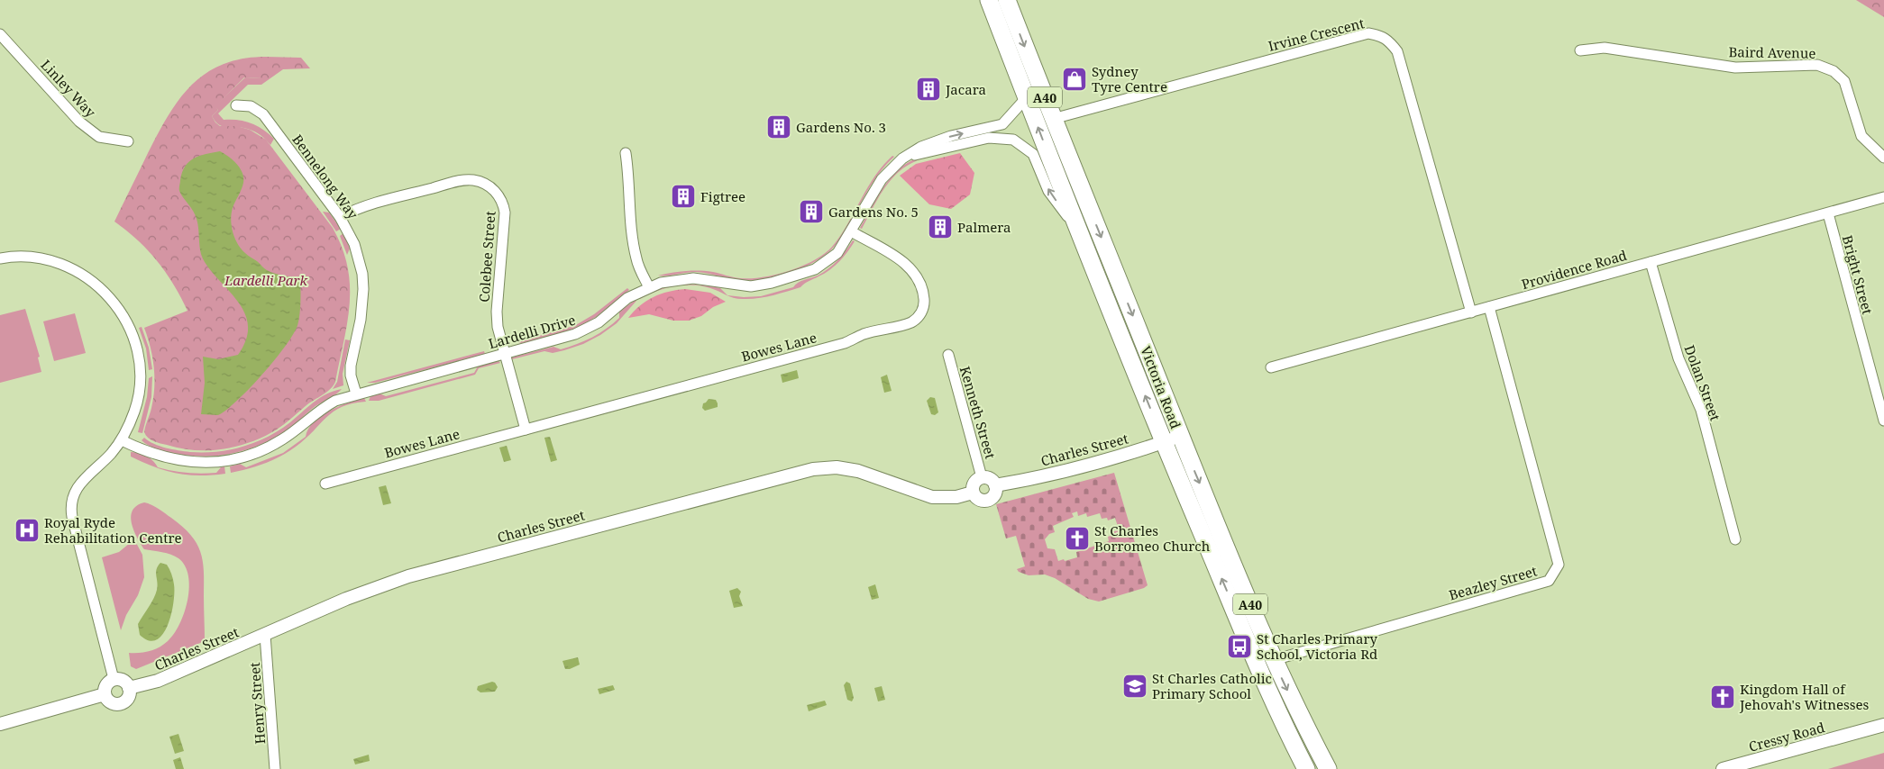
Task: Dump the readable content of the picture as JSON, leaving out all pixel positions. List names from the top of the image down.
{
  "streets": {
    "highway": ["A40", "Victoria Road"],
    "street": [
      "Irvine Crescent",
      "Baird Avenue",
      "Linley Way",
      "Bennelong Way",
      "Colebee Street",
      "Providence Road",
      "Bright Street",
      "Lardelli Drive",
      "Bowes Lane",
      "Dolan Street",
      "Kenneth Street",
      "Charles Street",
      "Beazley Street",
      "Henry Street",
      "Cressy Road"
    ]
  },
  "crossings": [
    ["Irvine Crescent", "Providence Road"],
    ["Irvine Crescent", "Victoria Road"],
    ["Bennelong Way", "Colebee Street"],
    ["Bennelong Way", "Lardelli Drive"],
    ["Colebee Street", "Lardelli Drive"],
    ["Providence Road", "Bright Street"],
    ["Providence Road", "Dolan Street"],
    ["Providence Road", "Beazley Street"],
    ["Lardelli Drive", "Bowes Lane"],
    ["Lardelli Drive", "Victoria Road"],
    ["Victoria Road", "Charles Street"],
    ["Victoria Road", "Beazley Street"],
    ["Kenneth Street", "Charles Street"],
    ["Charles Street", "Henry Street"]
  ],
  "parks": ["Lardelli Park"],
  "places": {
    "shop": ["Sydney Tyre Centre"],
    "building": [
      "Jacara",
      "Gardens No. 3",
      "Figtree",
      "Gardens No. 5",
      "Palmera"
    ],
    "hospital": ["Royal Ryde Rehabilitation Centre"],
    "church": ["St Charles Borromeo Church", "Kingdom Hall of Jehovah's Witnesses"],
    "bus stop": ["St Charles Primary School, Victoria Rd"],
    "school or university": ["St Charles Catholic Primary School"]
  }
}
